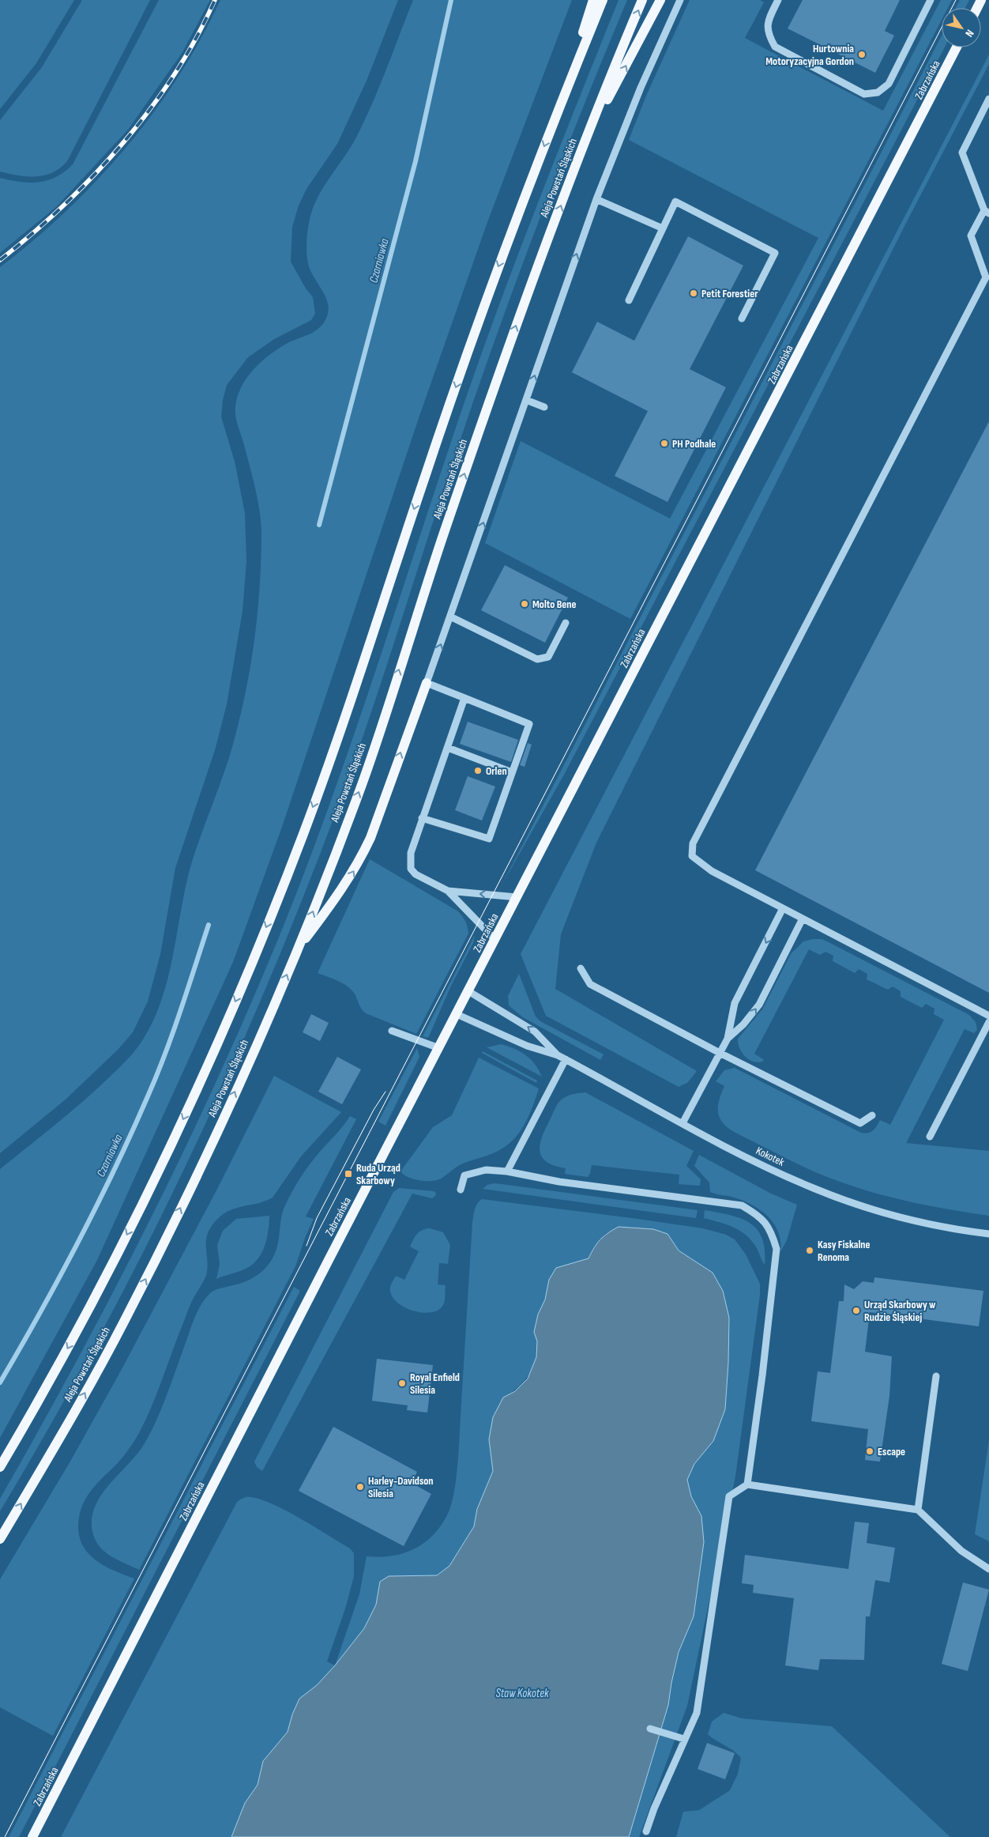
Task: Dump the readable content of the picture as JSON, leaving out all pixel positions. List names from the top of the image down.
{
  "streets": {
    "main road": ["Zabrzańska", "Aleja Powstań Śląskich"],
    "street": ["Kokotek"]
  },
  "crossings": [
    ["Zabrzańska", "Kokotek"]
  ],
  "water": ["Czarniawka", "Staw Kokotek"],
  "places": {
    "other": [
      "Hurtownia Motoryzacyjna Gordon",
      "Petit Forestier",
      "PH Podhale",
      "Molto Bene",
      "Orlen",
      "Kasy Fiskalne Renoma",
      "Urząd Skarbowy w Rudzie Śląskiej",
      "Royal Enfield Silesia",
      "Escape",
      "Harley-Davidson Silesia"
    ],
    "transit": ["Ruda Urząd Skarbowy"]
  },
  "north": "bottom right"
}
